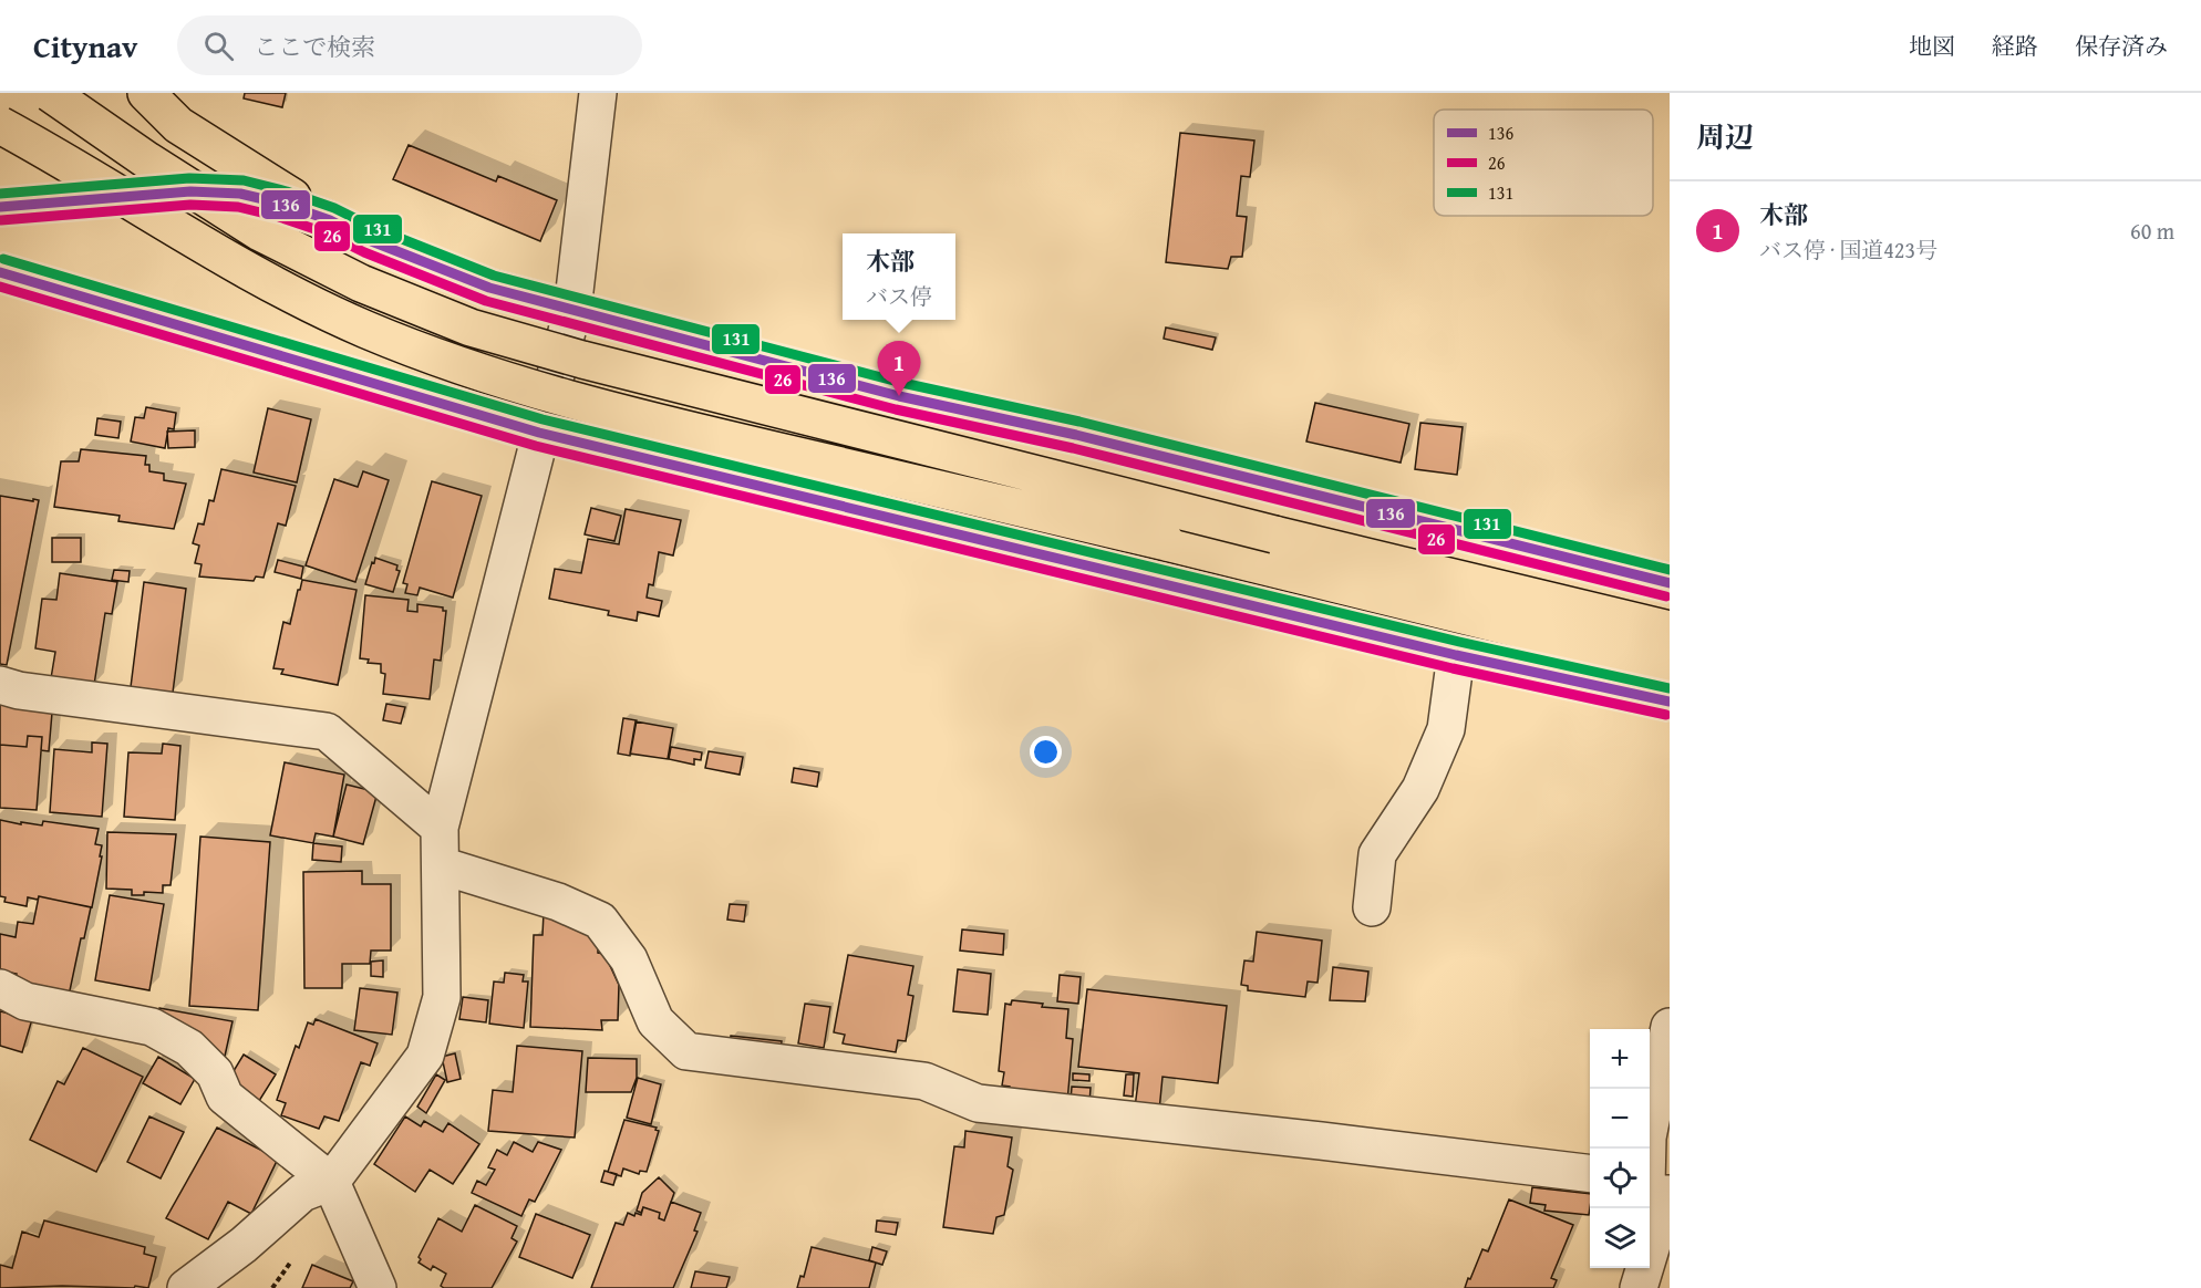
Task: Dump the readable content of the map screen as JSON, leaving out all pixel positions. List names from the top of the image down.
{
  "lines": ["transit line 131", "transit line 136", "transit line 26"],
  "legend": ["136", "26", "131"],
  "page": {
    "header": "Citynav",
    "search": "ここで検索",
    "nav": ["地図", "経路", "保存済み"],
    "heading": "周辺",
    "list": [
      {
        "mark": "1",
        "name": "木部",
        "note": "バス停 · 国道423号",
        "value": "60 m"
      }
    ],
    "popup": ["木部", "バス停"],
    "pins": "1",
    "map_buttons": ["+", "−"]
  }
}
